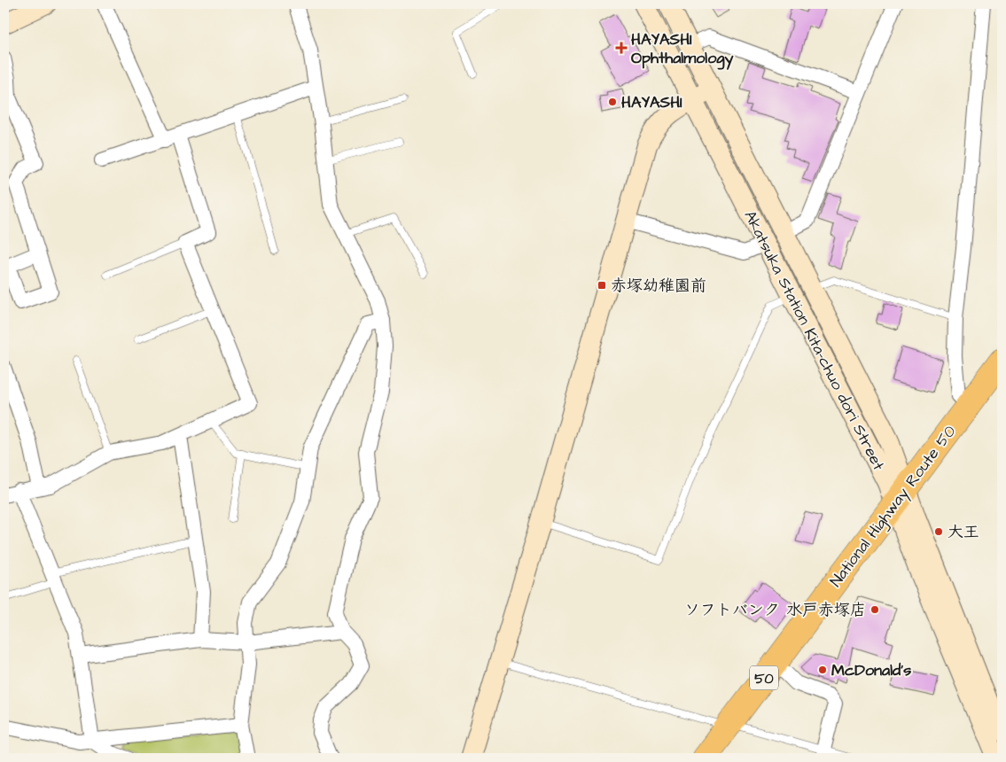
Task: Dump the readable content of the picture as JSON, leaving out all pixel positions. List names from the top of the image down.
{
  "streets": {
    "highway": ["National Highway Route 50", "50"],
    "street": ["Akatsuka Station Kita-chuo dori Street"]
  },
  "crossings": [
    ["Akatsuka Station Kita-chuo dori Street", "National Highway Route 50"]
  ],
  "places": {
    "health": ["HAYASHI Ophthalmology"],
    "other": [
      "HAYASHI",
      "大王",
      "ソフトバンク 水戸赤塚店",
      "McDonald's"
    ],
    "transit": ["赤塚幼稚園前"]
  }
}
